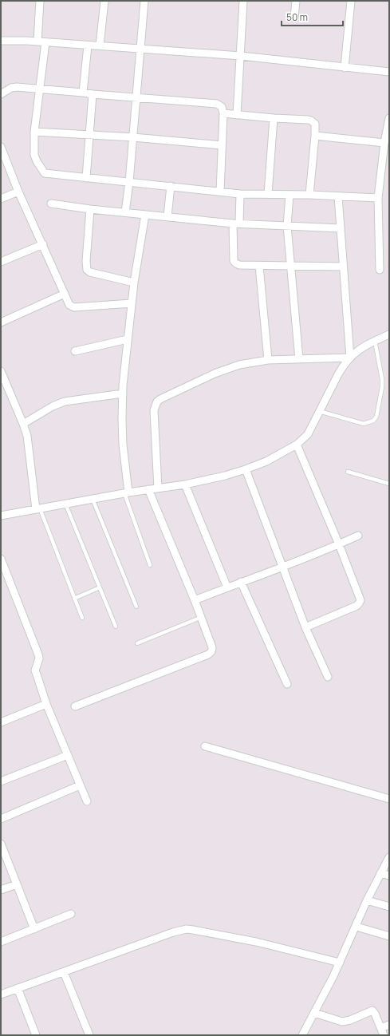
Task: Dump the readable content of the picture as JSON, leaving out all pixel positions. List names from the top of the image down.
{
  "scale_bar": "50 m"
}
